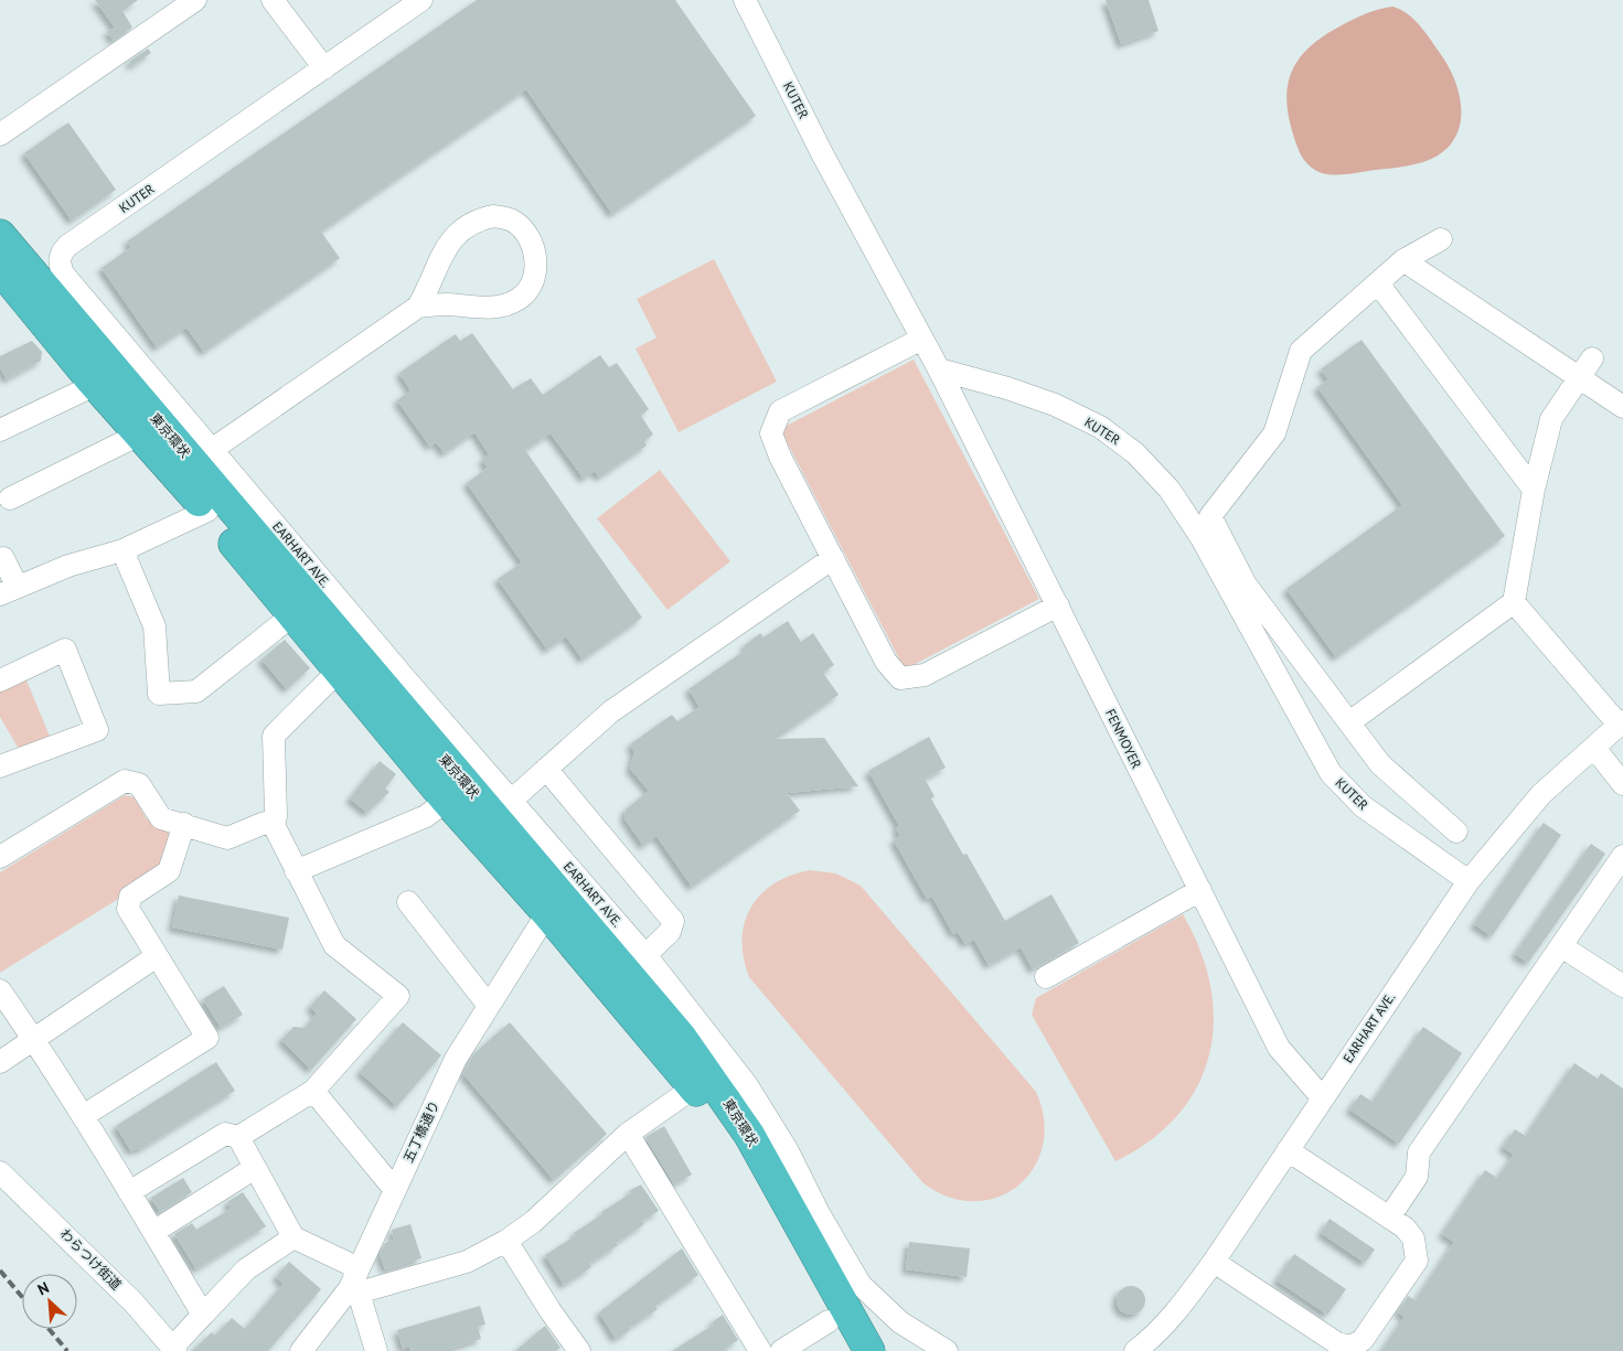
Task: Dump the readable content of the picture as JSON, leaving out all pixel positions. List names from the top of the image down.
{
  "streets": {
    "highway": ["東京環状"],
    "street": [
      "KUTER",
      "EARHART AVE.",
      "FENMOYER",
      "五丁橋通り",
      "わらつけ街道"
    ]
  },
  "crossings": [
    ["KUTER", "EARHART AVE."],
    ["KUTER", "FENMOYER"],
    ["東京環状", "五丁橋通り"],
    ["EARHART AVE.", "FENMOYER"]
  ],
  "north": "top left"
}
